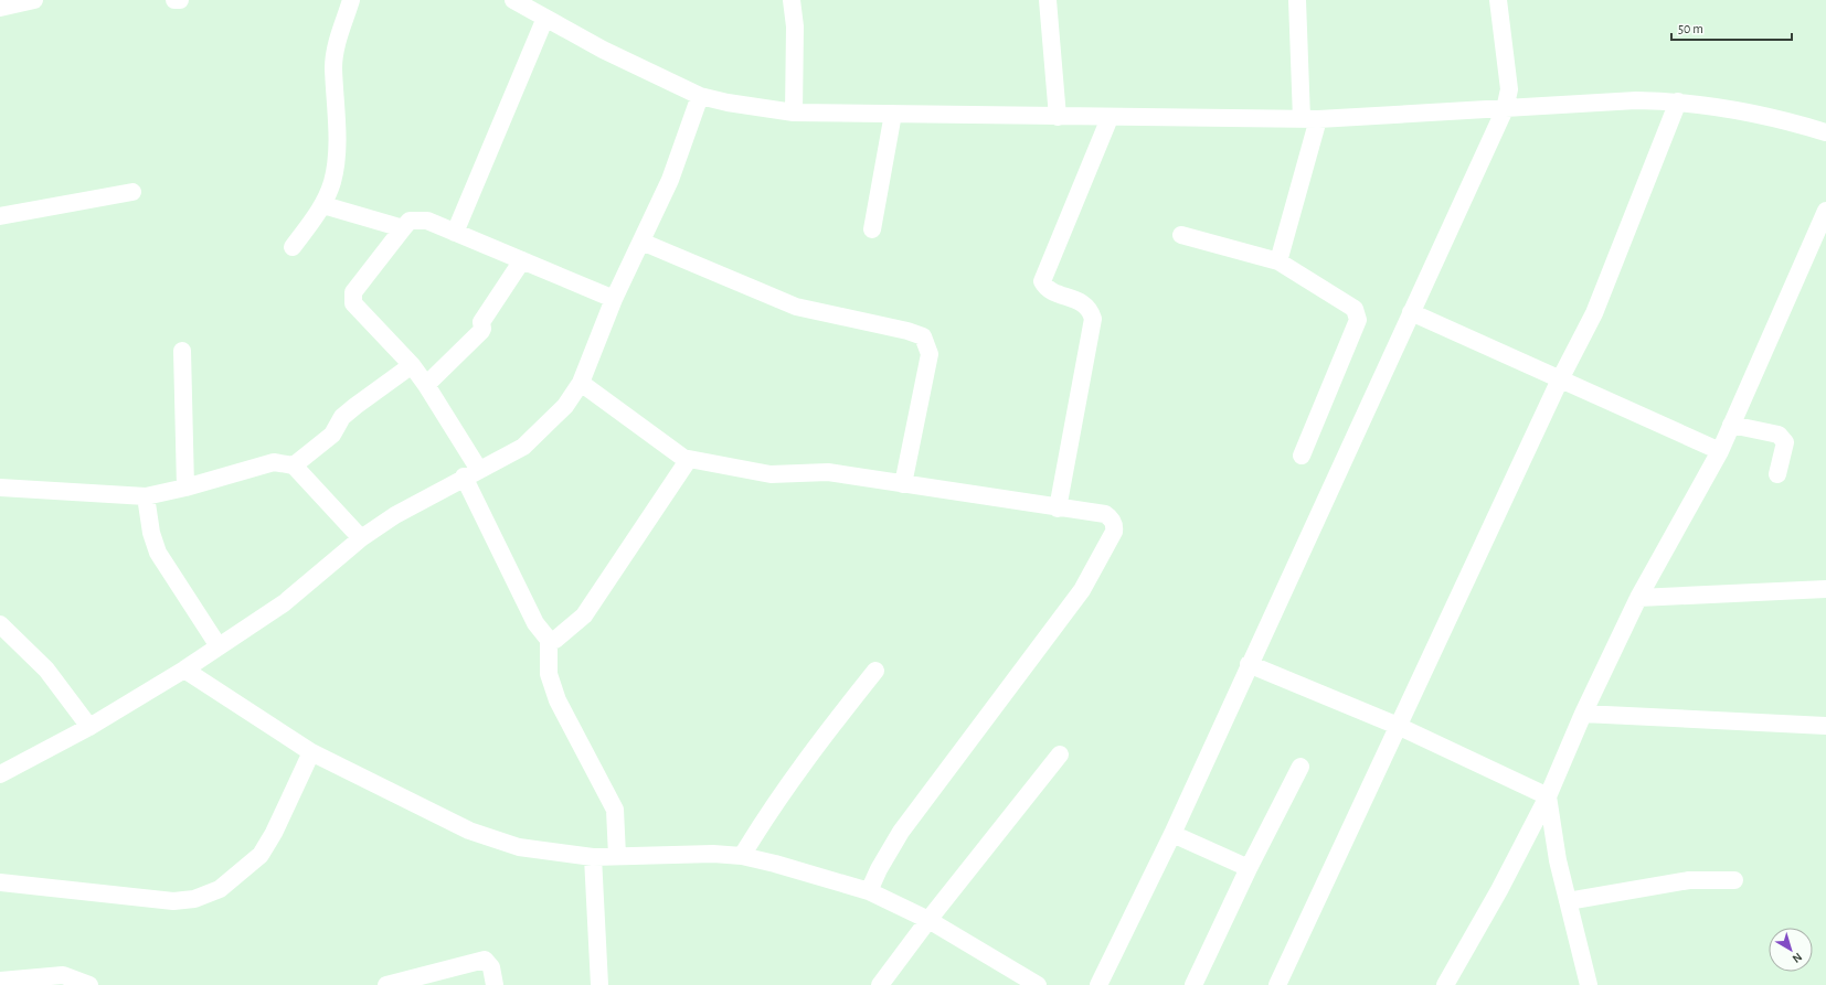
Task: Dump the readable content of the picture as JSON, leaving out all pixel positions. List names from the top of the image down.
{
  "scale_bar": "50 m",
  "north": "bottom right"
}
